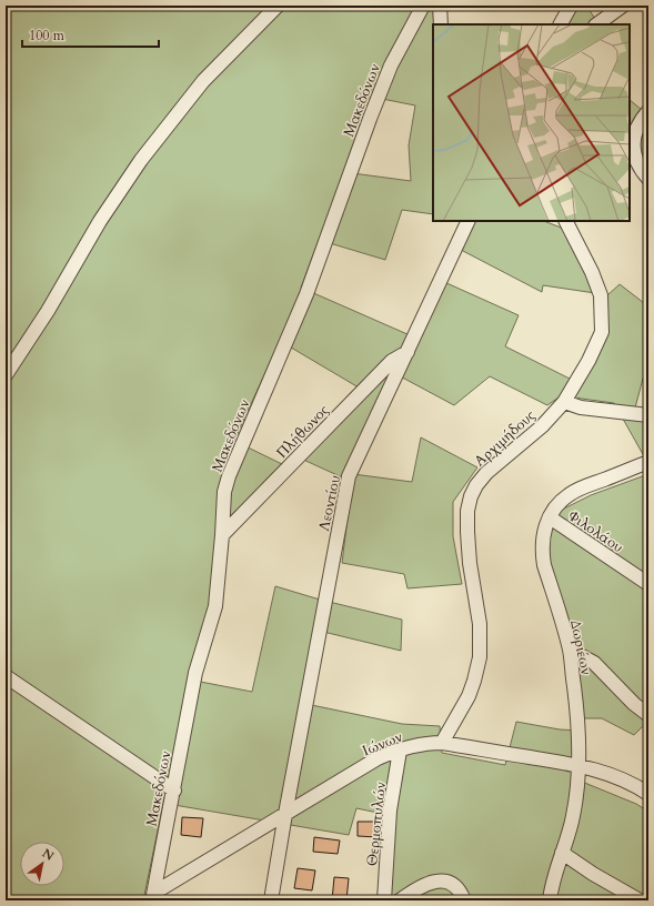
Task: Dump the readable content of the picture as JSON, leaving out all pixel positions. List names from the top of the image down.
{
  "streets": {
    "street": [
      "Μακεδόνων",
      "Πλήθωνος",
      "Αρχιμήδους",
      "Λεοντίου",
      "Φιλολάου",
      "Δωριέων",
      "Ιώνων",
      "Θερμοπυλών"
    ]
  },
  "crossings": [
    ["Μακεδόνων", "Πλήθωνος"],
    ["Μακεδόνων", "Ιώνων"],
    ["Πλήθωνος", "Λεοντίου"],
    ["Αρχιμήδους", "Ιώνων"],
    ["Λεοντίου", "Ιώνων"],
    ["Φιλολάου", "Δωριέων"],
    ["Δωριέων", "Ιώνων"],
    ["Ιώνων", "Θερμοπυλών"]
  ],
  "scale_bar": "100 m",
  "north": "top right"
}
